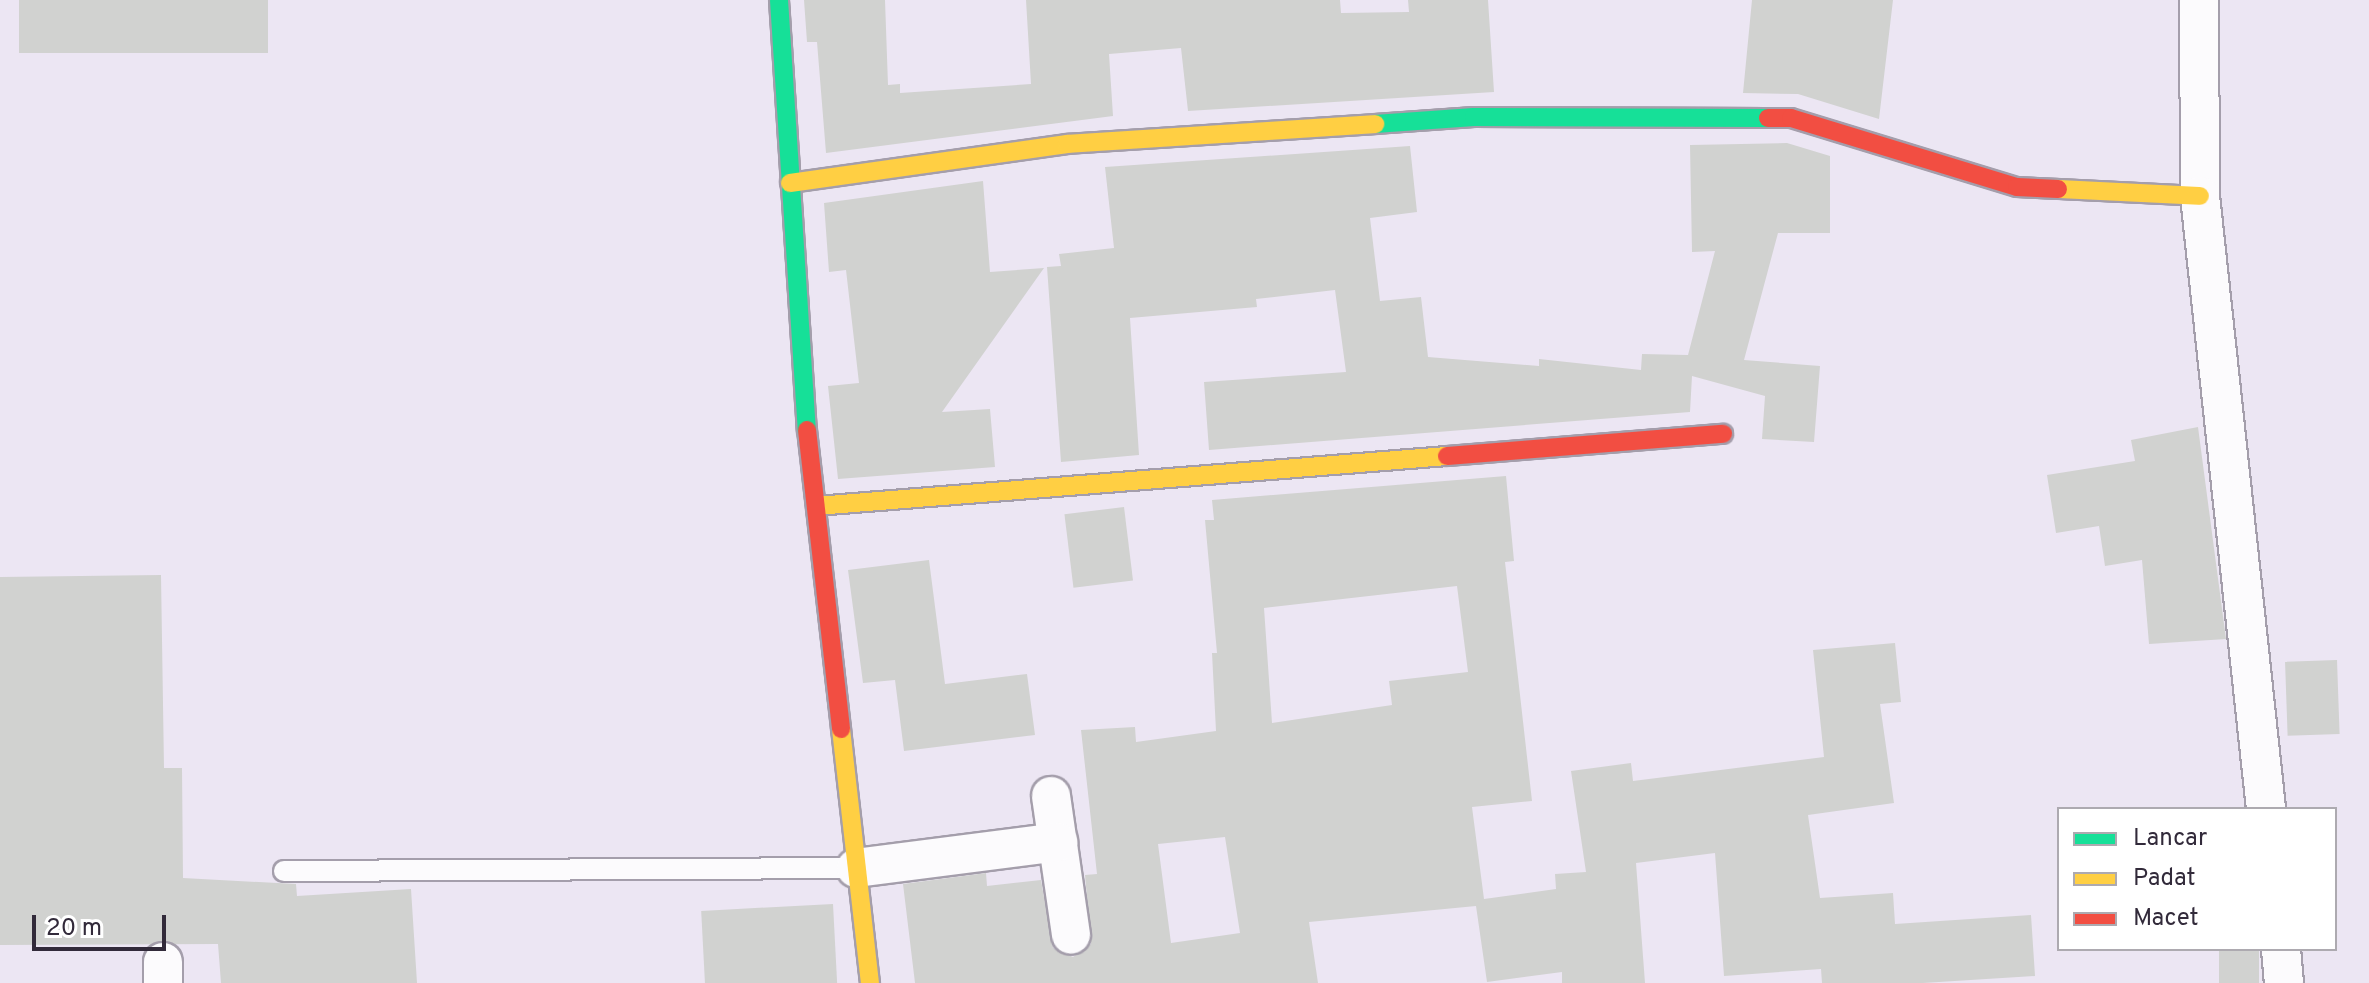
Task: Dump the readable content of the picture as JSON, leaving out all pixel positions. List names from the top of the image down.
{
  "legend": ["Lancar", "Padat", "Macet"],
  "scale_bar": "20 m"
}
